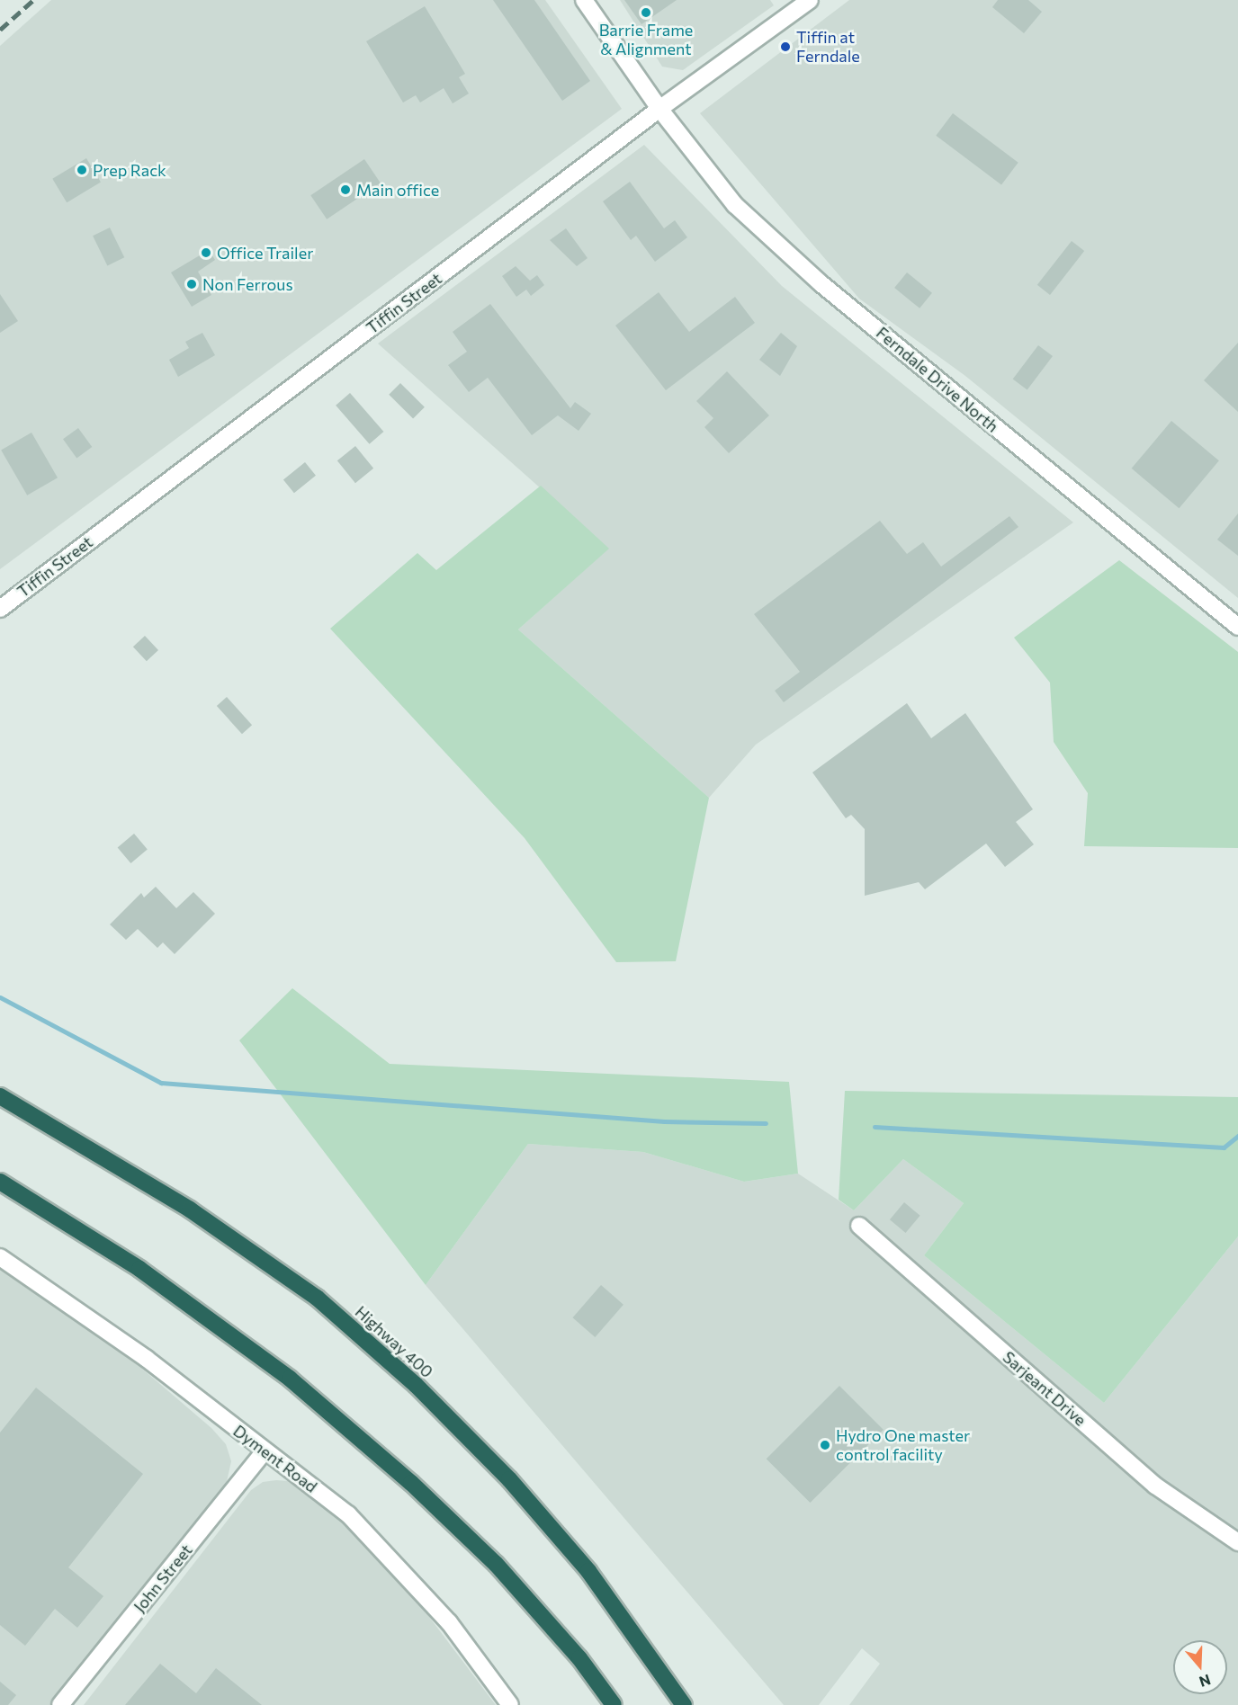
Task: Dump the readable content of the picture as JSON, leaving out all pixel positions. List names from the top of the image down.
{
  "streets": {
    "highway": ["Highway 400"],
    "street": [
      "Tiffin Street",
      "Ferndale Drive North",
      "Sarjeant Drive",
      "Dyment Road",
      "John Street"
    ]
  },
  "crossings": [
    ["Tiffin Street", "Ferndale Drive North"],
    ["Dyment Road", "John Street"]
  ],
  "places": [
    "Barrie Frame & Alignment",
    "Tiffin at Ferndale",
    "Prep Rack",
    "Main office",
    "Office Trailer",
    "Non Ferrous",
    "Hydro One master control facility"
  ],
  "north": "bottom"
}
